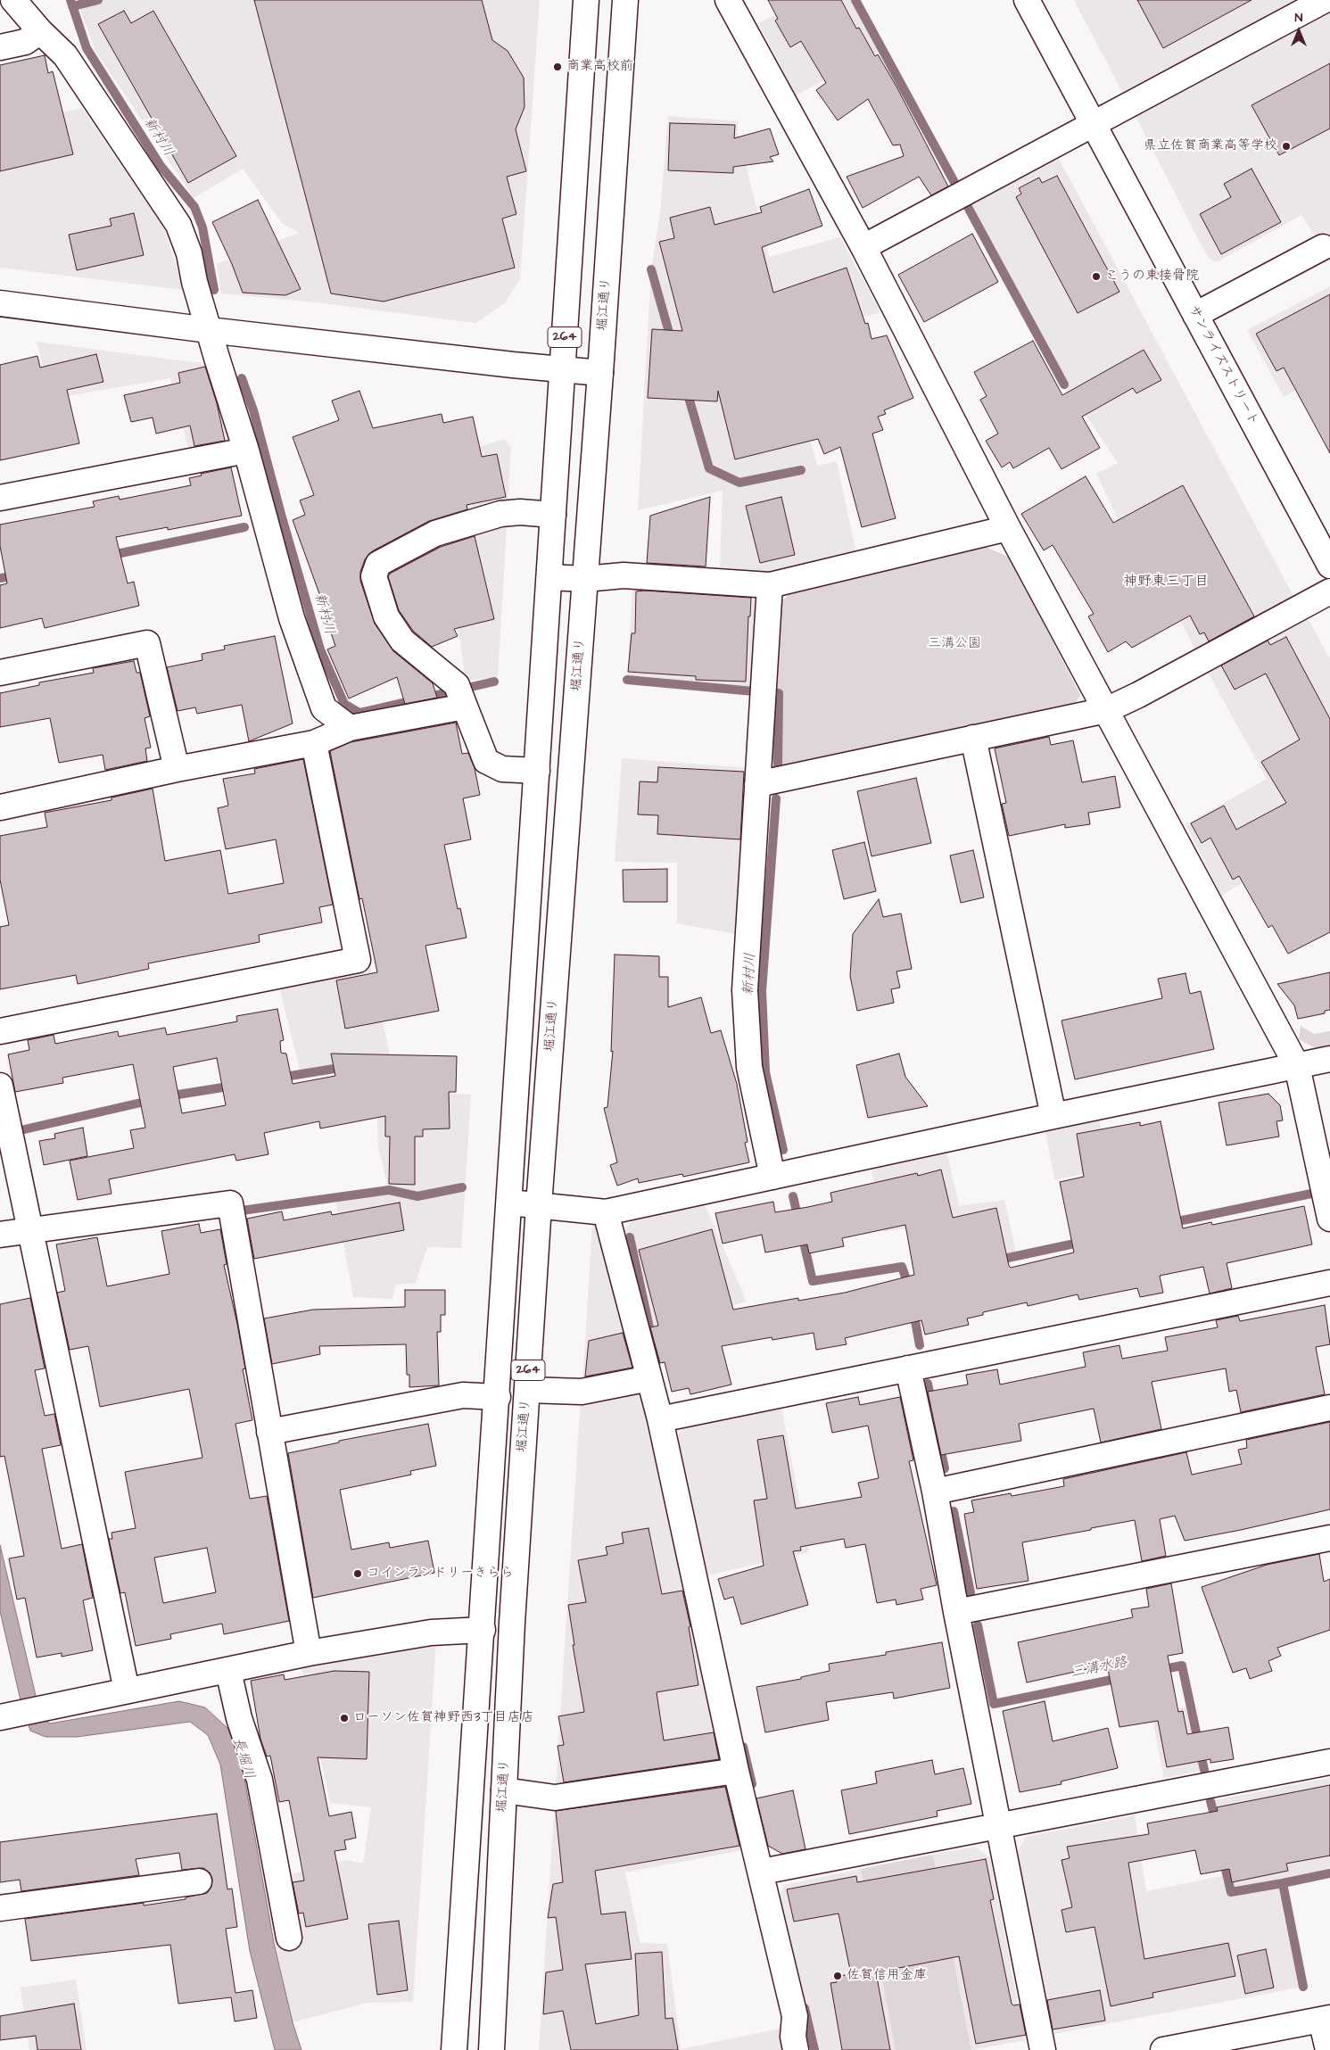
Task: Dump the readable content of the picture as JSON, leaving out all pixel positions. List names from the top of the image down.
{
  "streets": {
    "main road": ["堀江通り", "264", "サンライズストリート"]
  },
  "districts": ["神野東三丁目"],
  "water": ["新村川", "三溝水路", "長堀川"],
  "parks": ["三溝公園"],
  "places": [
    "商業高校前",
    "県立佐賀商業高等学校",
    "こうの東接骨院",
    "コインランドリーきらら",
    "ローソン佐賀神野西3丁目店店",
    "佐賀信用金庫"
  ],
  "north": "top"
}
